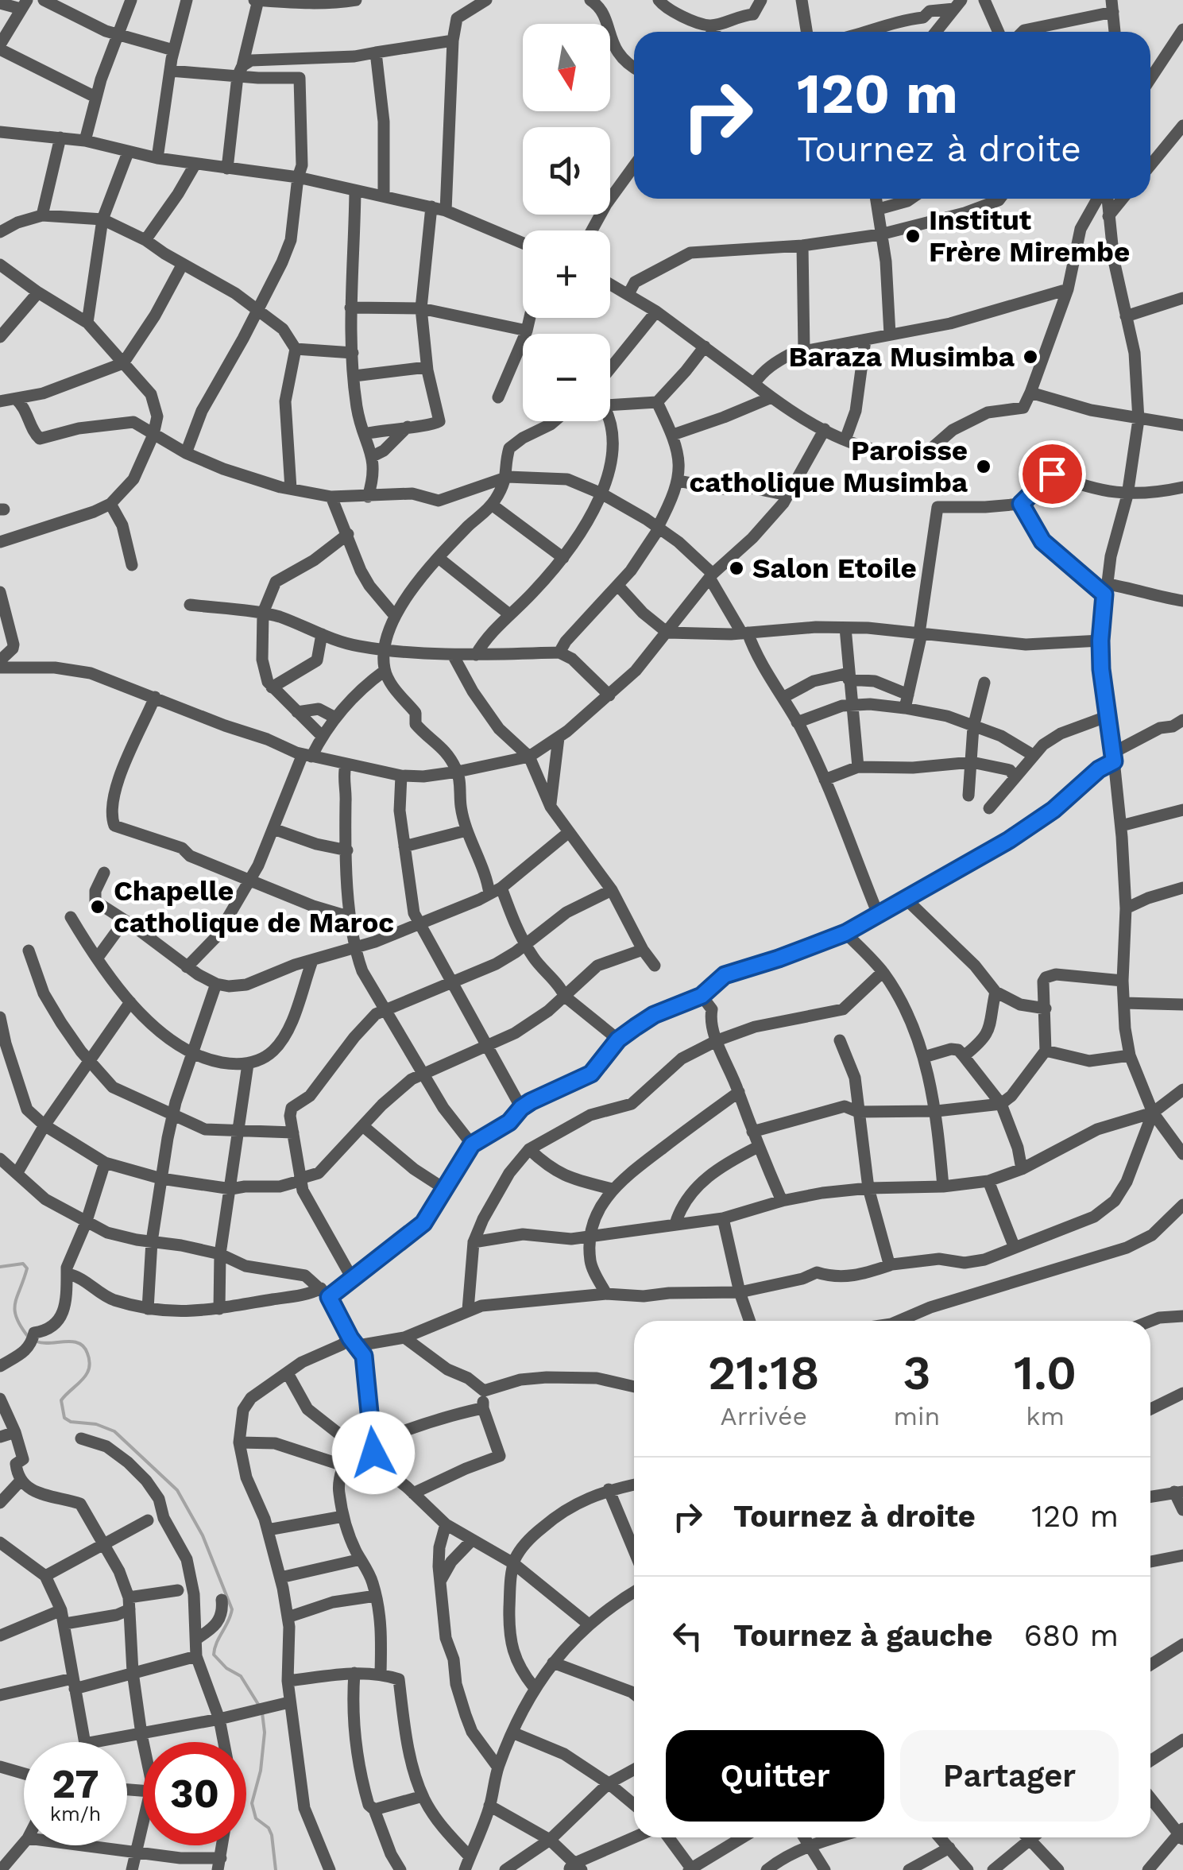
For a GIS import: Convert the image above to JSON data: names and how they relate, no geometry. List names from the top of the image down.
{
  "places": [
    "Institut Frère Mirembe",
    "Baraza Musimba",
    "Paroisse catholique Musimba",
    "Salon Etoile",
    "Chapelle catholique de Maroc"
  ],
  "north": "bottom",
  "page": {
    "map_buttons": ["+", "−"],
    "turn": ["120 m", "Tournez à droite"],
    "eta": [
      "21:18",
      "Arrivée",
      "3",
      "min",
      "1.0",
      "km"
    ],
    "list": [
      {
        "name": "Tournez à droite",
        "value": "120 m"
      },
      {
        "name": "Tournez à gauche",
        "value": "680 m"
      }
    ],
    "buttons": ["Quitter", "Partager"],
    "speed": "27 km/h",
    "limit": "30"
  }
}
